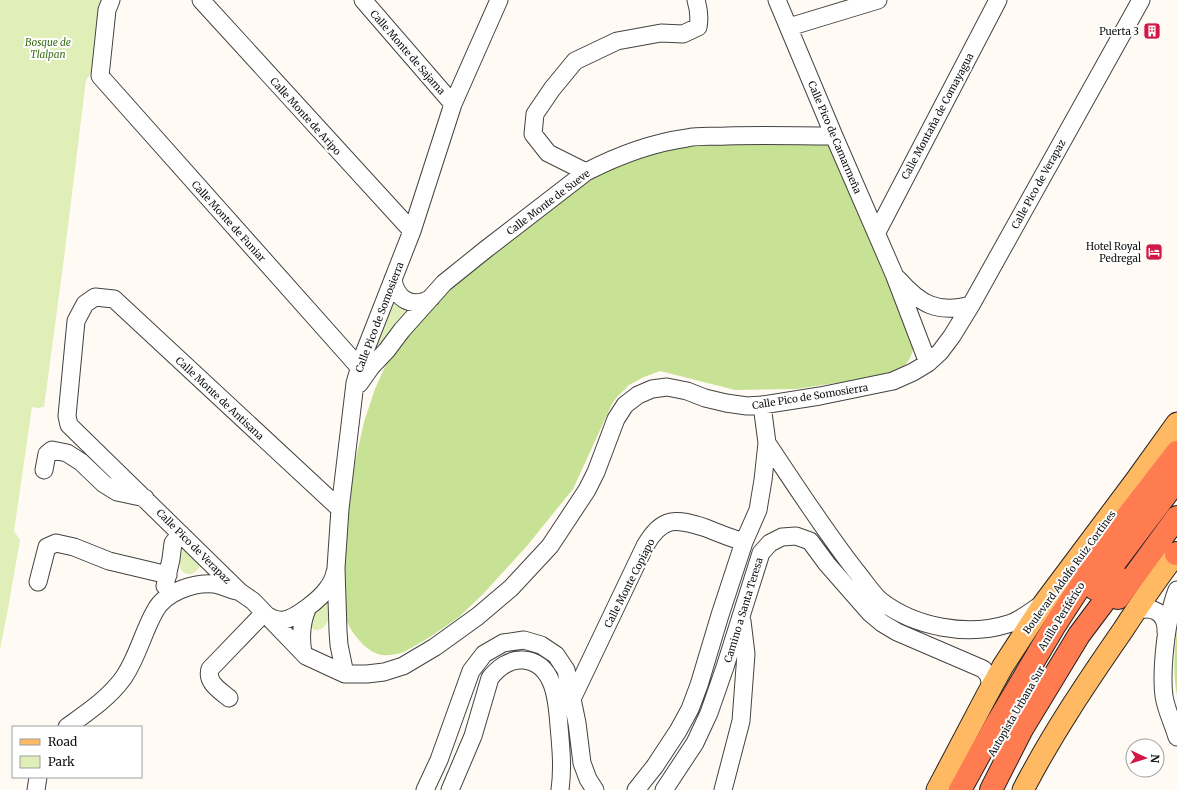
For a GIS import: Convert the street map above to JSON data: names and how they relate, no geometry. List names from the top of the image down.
{
  "streets": {
    "highway": ["Anillo Periférico", "Autopista Urbana Sur"],
    "main road": ["Boulevard Adolfo Ruiz Cortines"],
    "street": [
      "Calle Monte de Sajama",
      "Calle Monte de Aripo",
      "Calle Montaña de Comayagua",
      "Calle Pico de Camarmeña",
      "Calle Pico de Verapaz",
      "Calle Monte de Sueve",
      "Calle Monte de Funiar",
      "Calle Pico de Somosierra",
      "Calle Monte de Antisana",
      "Calle Monte Copiapo",
      "Camino a Santa Teresa"
    ]
  },
  "crossings": [
    ["Calle Monte de Sajama", "Calle Pico de Somosierra"],
    ["Calle Monte de Aripo", "Calle Pico de Somosierra"],
    ["Calle Montaña de Comayagua", "Calle Pico de Camarmeña"],
    ["Calle Pico de Camarmeña", "Calle Pico de Verapaz"],
    ["Calle Pico de Camarmeña", "Calle Monte de Sueve"],
    ["Calle Pico de Camarmeña", "Calle Pico de Somosierra"],
    ["Calle Pico de Verapaz", "Calle Pico de Somosierra"],
    ["Calle Pico de Verapaz", "Calle Monte de Antisana"],
    ["Calle Monte de Sueve", "Calle Pico de Somosierra"],
    ["Calle Monte de Funiar", "Calle Pico de Somosierra"],
    ["Calle Pico de Somosierra", "Calle Monte de Antisana"],
    ["Calle Pico de Somosierra", "Camino a Santa Teresa"],
    ["Boulevard Adolfo Ruiz Cortines", "Camino a Santa Teresa"],
    ["Calle Monte Copiapo", "Camino a Santa Teresa"]
  ],
  "parks": ["Bosque de Tlalpan"],
  "places": {
    "building": ["Puerta 3"],
    "hotel": ["Hotel Royal Pedregal"]
  },
  "legend": ["Road", "Park"],
  "north": "right"
}
